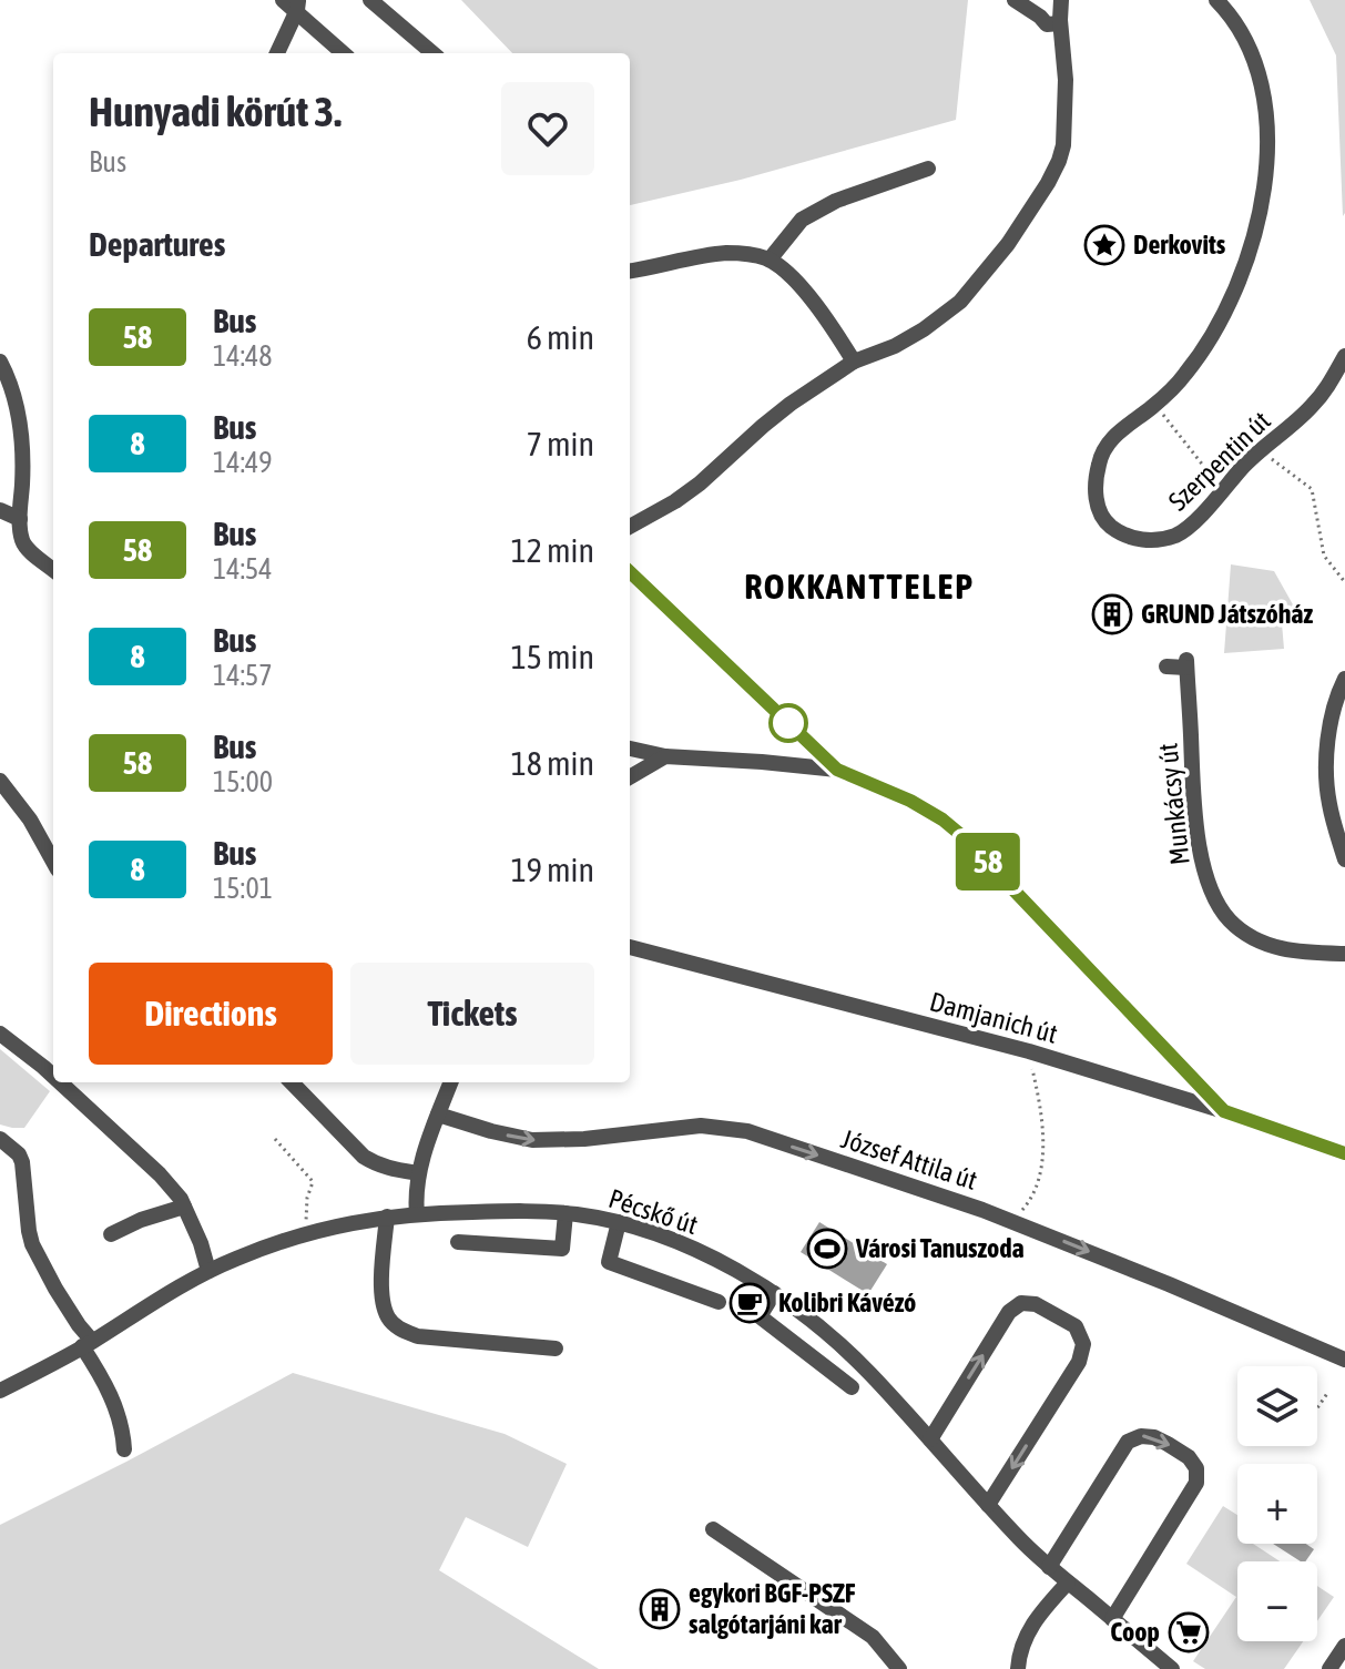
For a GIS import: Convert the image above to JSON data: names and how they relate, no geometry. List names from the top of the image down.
{
  "streets": {
    "street": [
      "Szerpentin út",
      "Munkácsy út",
      "Damjanich út",
      "József Attila út",
      "Pécskő út"
    ]
  },
  "one_way": ["József Attila út"],
  "districts": ["ROKKANTTELEP"],
  "places": {
    "place": ["Derkovits"],
    "building": ["GRUND Játszóház", "egykori BGF-PSZF salgótarjáni kar"],
    "sports": ["Városi Tanuszoda"],
    "cafe": ["Kolibri Kávézó"],
    "supermarket": ["Coop"]
  },
  "lines": ["bus line 58"],
  "page": {
    "on_map": "58",
    "heading": [
      ["Hunyadi körút 3.", "Bus"],
      "Departures"
    ],
    "list": [
      {
        "mark": "58",
        "name": "Bus",
        "note": "14:48",
        "value": "6 min"
      },
      {
        "mark": "8",
        "name": "Bus",
        "note": "14:49",
        "value": "7 min"
      },
      {
        "mark": "58",
        "name": "Bus",
        "note": "14:54",
        "value": "12 min"
      },
      {
        "mark": "8",
        "name": "Bus",
        "note": "14:57",
        "value": "15 min"
      },
      {
        "mark": "58",
        "name": "Bus",
        "note": "15:00",
        "value": "18 min"
      },
      {
        "mark": "8",
        "name": "Bus",
        "note": "15:01",
        "value": "19 min"
      }
    ],
    "buttons": ["Directions", "Tickets"],
    "map_buttons": ["+", "−"]
  }
}
